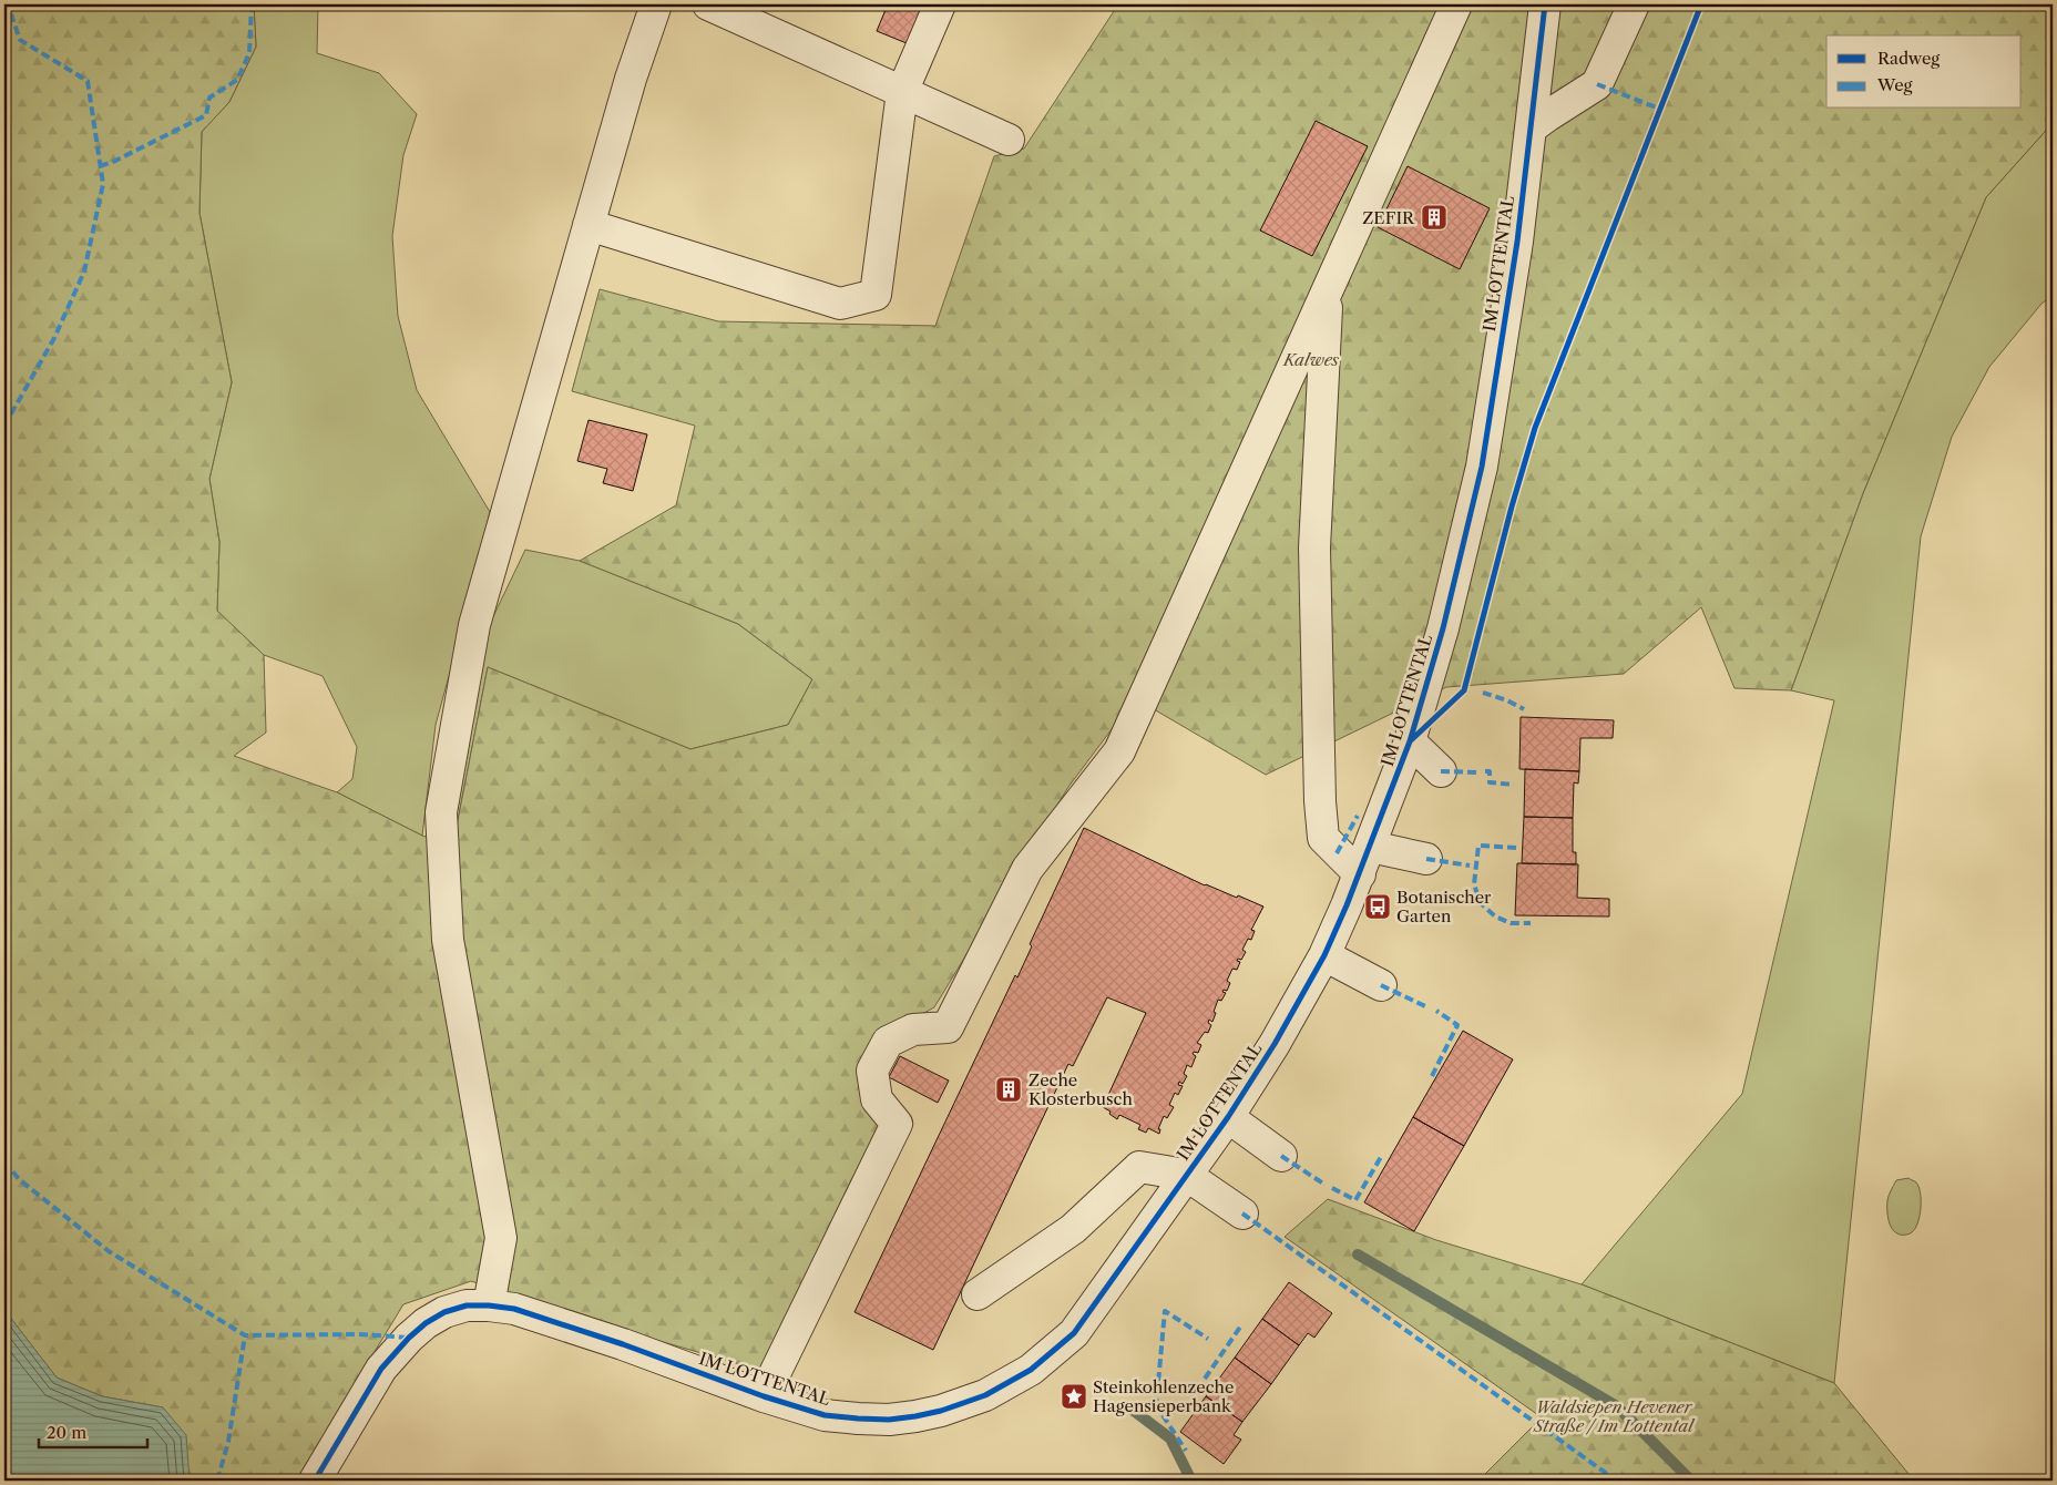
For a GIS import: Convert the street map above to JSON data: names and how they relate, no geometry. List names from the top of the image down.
{
  "streets": {
    "street": ["IM LOTTENTAL"]
  },
  "parks": ["Kalwes", "Waldsiepen Hevener Straße / Im Lottental"],
  "places": {
    "building": ["ZEFIR", "Zeche Klosterbusch"],
    "bus stop": ["Botanischer Garten"],
    "place": ["Steinkohlenzeche Hagensieperbank"]
  },
  "legend": ["Radweg", "Weg"],
  "scale_bar": "20 m"
}
